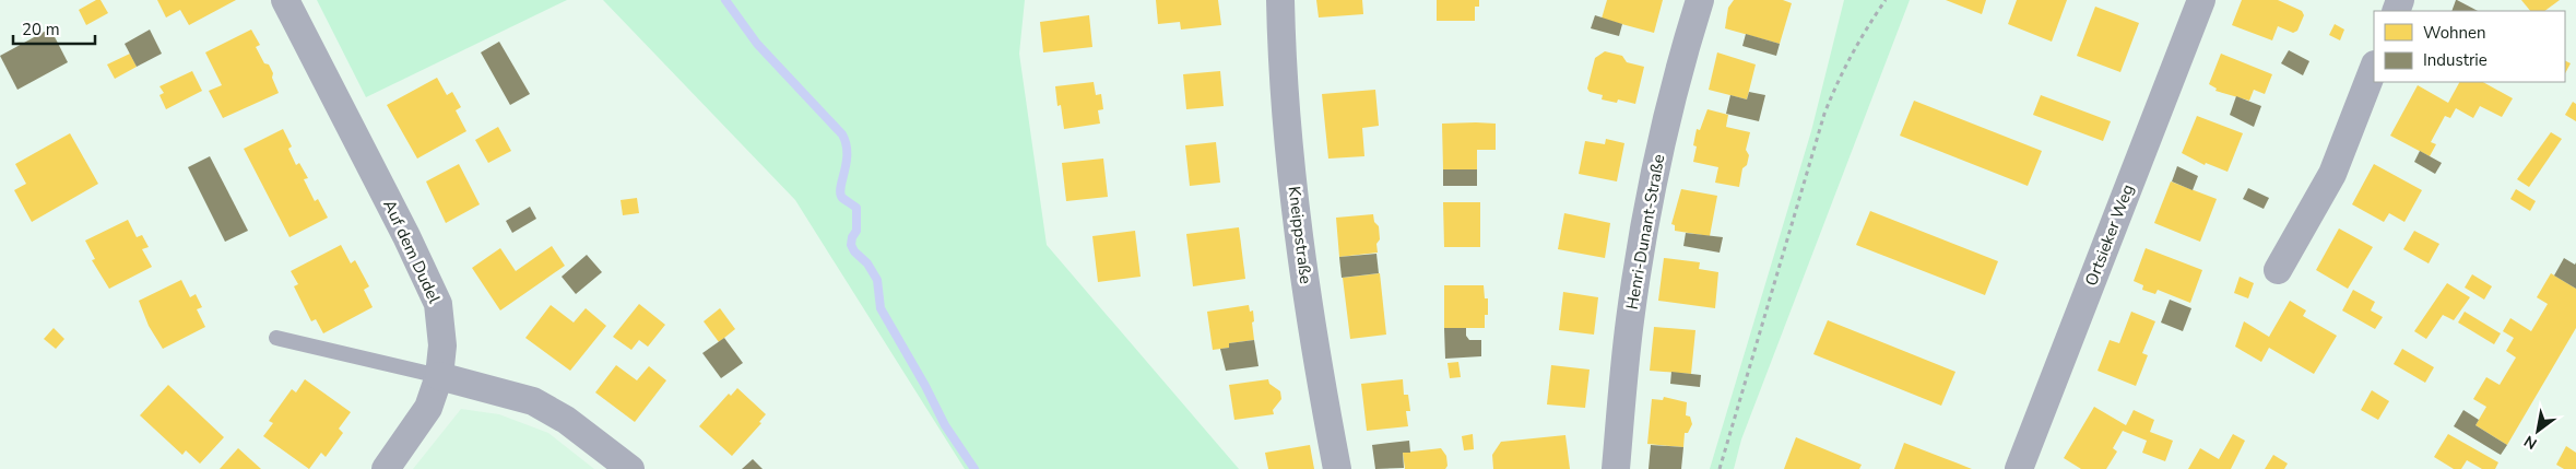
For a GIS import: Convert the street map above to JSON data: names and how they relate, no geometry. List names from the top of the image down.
{
  "streets": {
    "street": [
      "Henri-Dunant-Straße",
      "Kneippstraße",
      "Ortsieker Weg",
      "Auf dem Dudel"
    ]
  },
  "legend": ["Wohnen", "Industrie"],
  "scale_bar": "20 m",
  "north": "bottom left"
}
